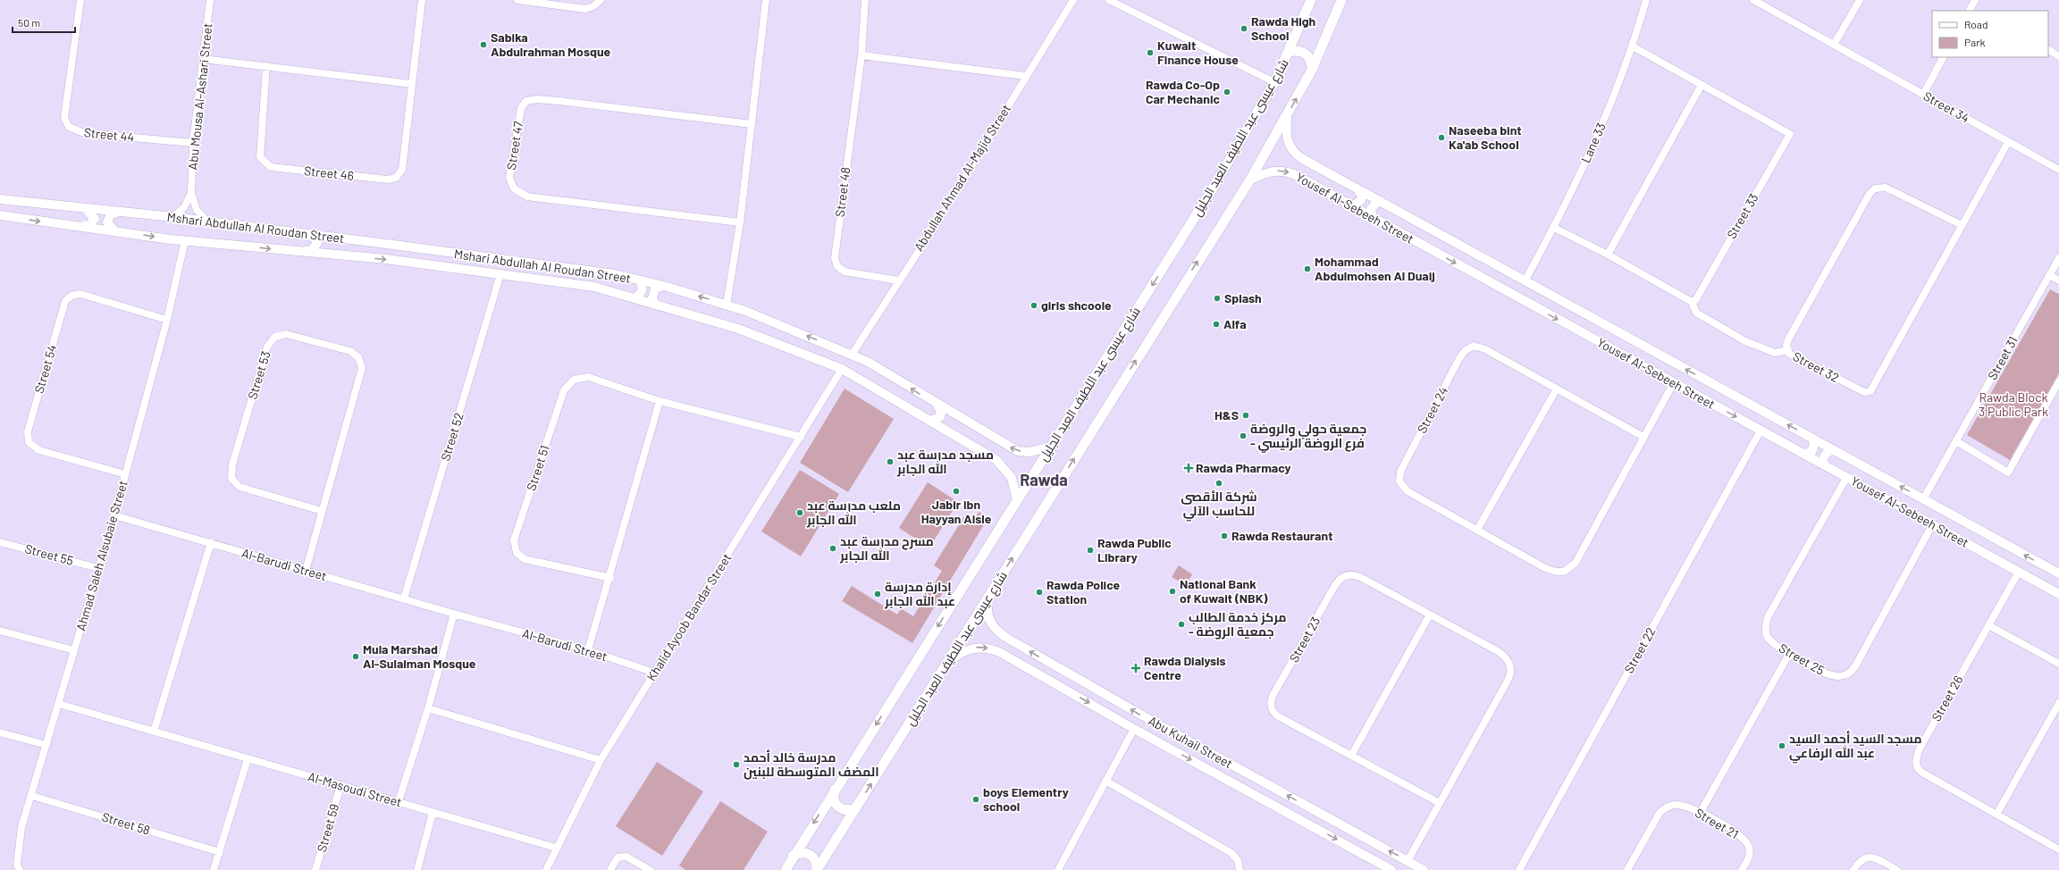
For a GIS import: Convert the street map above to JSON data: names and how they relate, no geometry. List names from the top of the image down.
{
  "streets": {
    "main road": ["شارع عيسى عبد اللطيف العبد الجليل"],
    "street": [
      "Abu Mousa Al-Ashari Street",
      "Street 34",
      "Street 44",
      "Lane 33",
      "Street 47",
      "Street 46",
      "Abdullah Ahmad Al-Majid Street",
      "Street 48",
      "Yousef Al-Sebeeh Street",
      "Street 33",
      "Mshari Abdullah Al Roudan Street",
      "Street 31",
      "Street 32",
      "Street 54",
      "Street 53",
      "Street 24",
      "Street 52",
      "Street 51",
      "Street 55",
      "Ahmad Saleh Alsubaie Street",
      "Al-Barudi Street",
      "Khalid Ayoob Bandar Street",
      "Street 23",
      "Street 22",
      "Street 25",
      "Street 26",
      "Abu Kuhail Street",
      "Al-Masoudi Street",
      "Street 58",
      "Street 21",
      "Street 59"
    ]
  },
  "crossings": [
    ["Abu Mousa Al-Ashari Street", "Street 44"],
    ["Abu Mousa Al-Ashari Street", "Mshari Abdullah Al Roudan Street"],
    ["Street 34", "Street 32"],
    ["شارع عيسى عبد اللطيف العبد الجليل", "Yousef Al-Sebeeh Street"],
    ["شارع عيسى عبد اللطيف العبد الجليل", "Mshari Abdullah Al Roudan Street"],
    ["شارع عيسى عبد اللطيف العبد الجليل", "Abu Kuhail Street"],
    ["Lane 33", "Yousef Al-Sebeeh Street"],
    ["Lane 33", "Street 33"],
    ["Abdullah Ahmad Al-Majid Street", "Street 48"],
    ["Abdullah Ahmad Al-Majid Street", "Mshari Abdullah Al Roudan Street"],
    ["Yousef Al-Sebeeh Street", "Street 31"],
    ["Yousef Al-Sebeeh Street", "Street 24"],
    ["Yousef Al-Sebeeh Street", "Street 22"],
    ["Yousef Al-Sebeeh Street", "Street 25"],
    ["Yousef Al-Sebeeh Street", "Street 26"],
    ["Mshari Abdullah Al Roudan Street", "Street 52"],
    ["Mshari Abdullah Al Roudan Street", "Ahmad Saleh Alsubaie Street"],
    ["Mshari Abdullah Al Roudan Street", "Khalid Ayoob Bandar Street"],
    ["Street 54", "Ahmad Saleh Alsubaie Street"],
    ["Street 53", "Al-Barudi Street"],
    ["Street 52", "Al-Barudi Street"],
    ["Street 51", "Khalid Ayoob Bandar Street"],
    ["Street 55", "Ahmad Saleh Alsubaie Street"],
    ["Ahmad Saleh Alsubaie Street", "Al-Barudi Street"],
    ["Ahmad Saleh Alsubaie Street", "Al-Masoudi Street"],
    ["Ahmad Saleh Alsubaie Street", "Street 58"],
    ["Al-Barudi Street", "Khalid Ayoob Bandar Street"],
    ["Khalid Ayoob Bandar Street", "Al-Masoudi Street"],
    ["Street 23", "Abu Kuhail Street"],
    ["Al-Masoudi Street", "Street 59"]
  ],
  "districts": ["Rawda"],
  "parks": ["Rawda Block 3 Public Park"],
  "places": {
    "other": [
      "Rawda High School",
      "Sabika Abdulrahman Mosque",
      "Kuwait Finance House",
      "Rawda Co-Op Car Mechanic",
      "Naseeba bint Ka'ab School",
      "Mohammad Abdulmohsen Al Duaij",
      "Splash",
      "girls shcoole",
      "Alfa",
      "H&S",
      "جمعية حولي والروضة - فرع الروضة الرئيسي",
      "مسجد مدرسة عبد الله الجابر",
      "شركة الأقصى للحاسب الآلي",
      "Jabir ibn Hayyan Aisle",
      "ملعب مدرسة عبد الله الجابر",
      "Rawda Restaurant",
      "مسرح مدرسة عبد الله الجابر",
      "Rawda Public Library",
      "National Bank of Kuwait (NBK)",
      "Rawda Police Station",
      "إدارة مدرسة عبد الله الجابر",
      "مركز خدمة الطالب - جمعية الروضة",
      "Mula Marshad Al-Sulaiman Mosque",
      "مسجد السيد أحمد السيد عبد الله الرفاعي",
      "مدرسة خالد أحمد المضف المتوسطة للبنين",
      "boys Elementry school"
    ],
    "health": ["Rawda Pharmacy", "Rawda Dialysis Centre"]
  },
  "legend": ["Road", "Park"],
  "scale_bar": "50 m"
}
